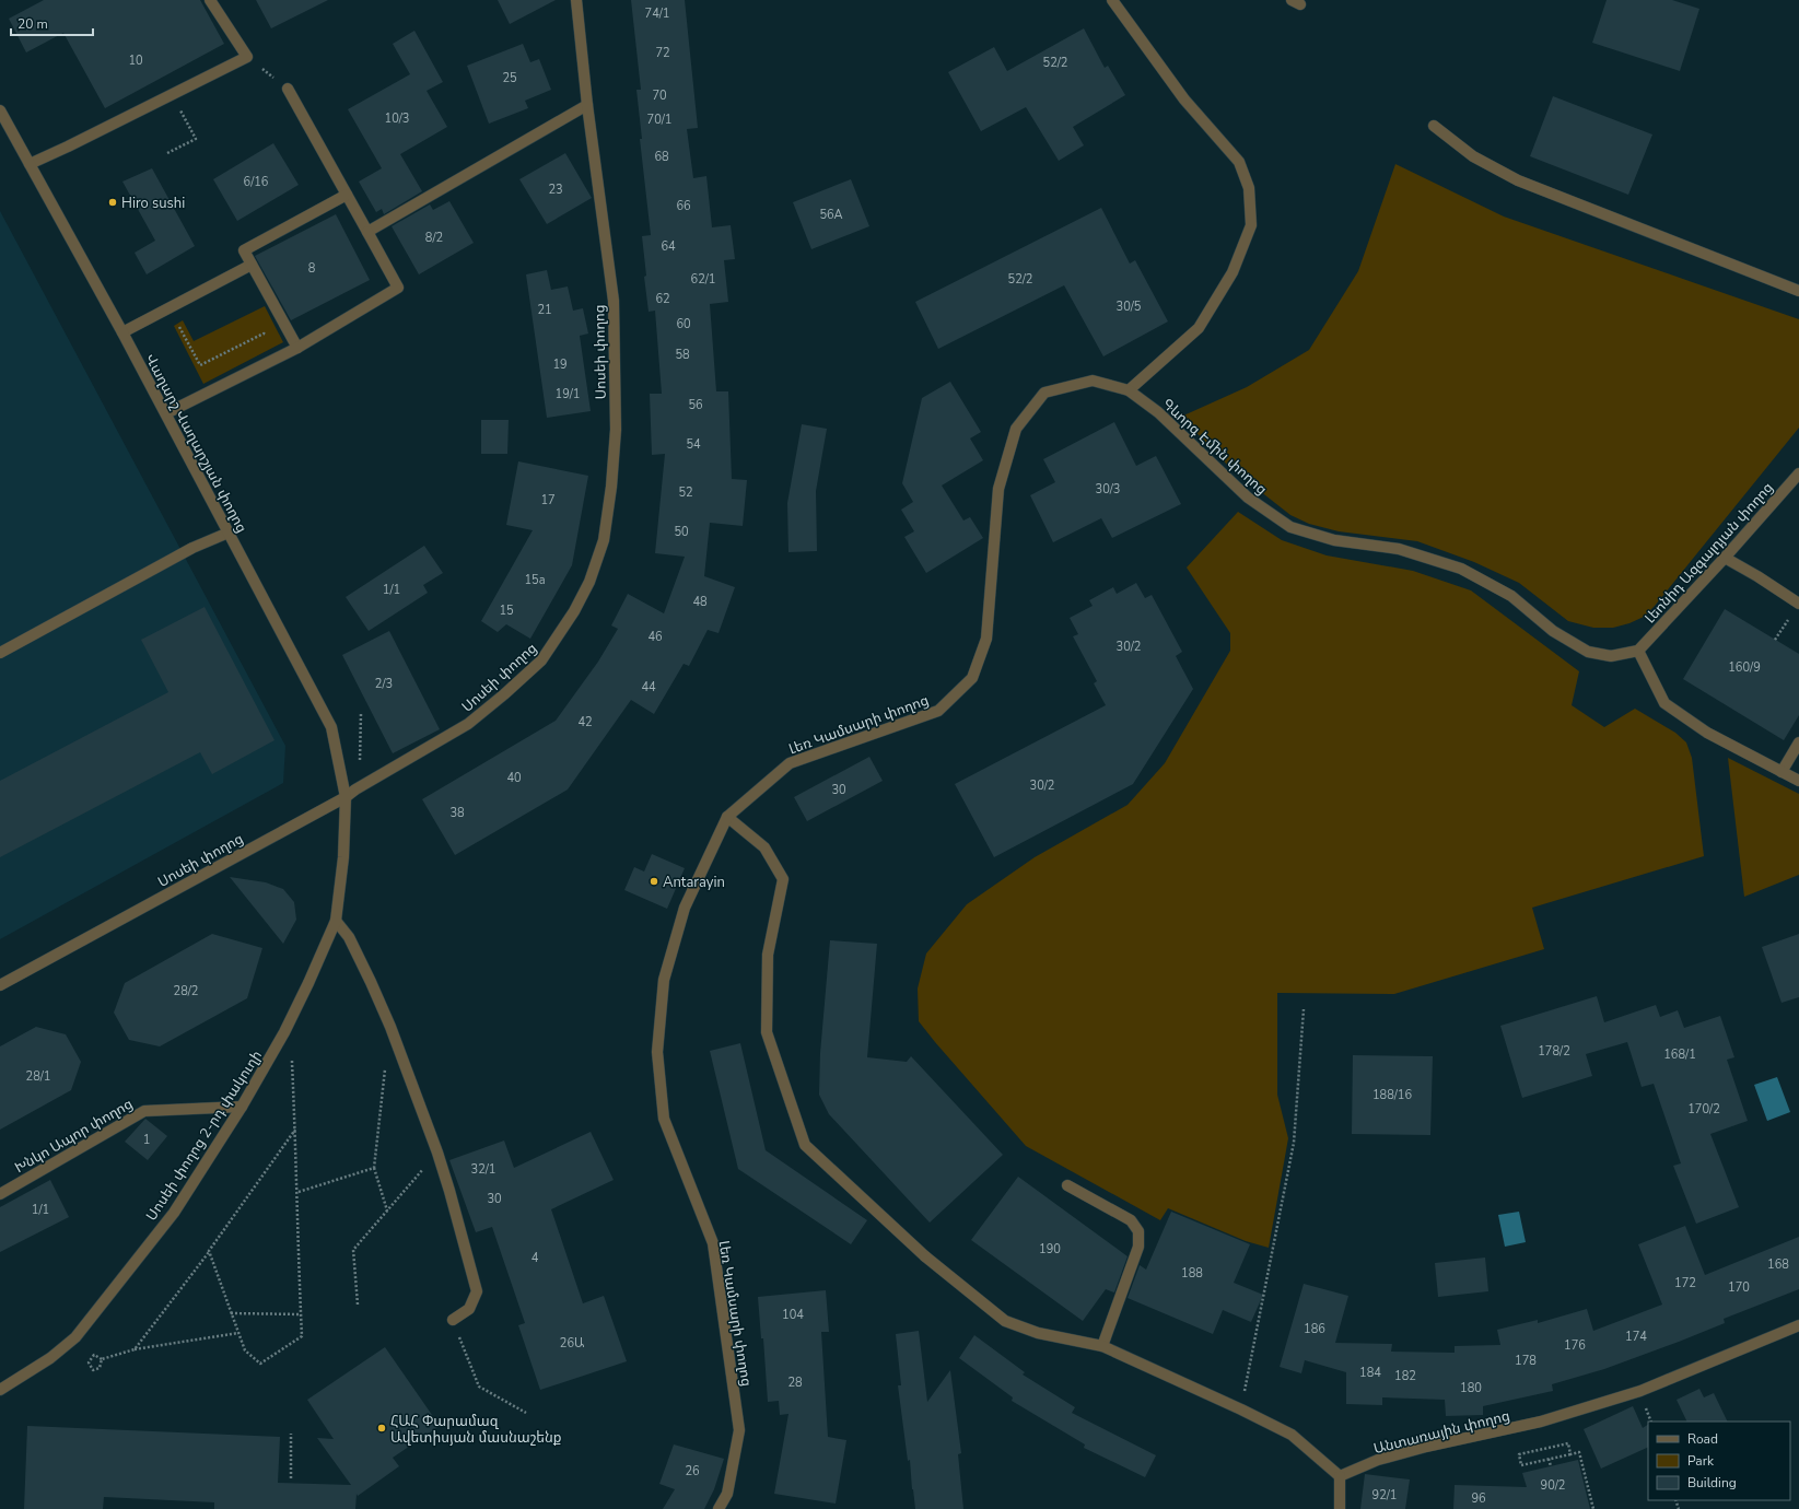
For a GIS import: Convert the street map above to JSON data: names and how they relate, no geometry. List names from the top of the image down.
{
  "streets": {
    "street": [
      "Սոսեի փողոց",
      "Վաղարշ Վաղարշյան փողոց",
      "Գևորգ Էմին փողոց",
      "Լեոնիդ Ազգալդյան փողոց",
      "Լեռ Կամսարի փողոց",
      "Խնկո Ապոր փողոց",
      "Սոսեի փողոց 2-րդ փակուղի",
      "Անտառային փողոց"
    ]
  },
  "crossings": [
    ["Սոսեի փողոց", "Վաղարշ Վաղարշյան փողոց"],
    ["Սոսեի փողոց", "Սոսեի փողոց 2-րդ փակուղի"],
    ["Վաղարշ Վաղարշյան փողոց", "Սոսեի փողոց 2-րդ փակուղի"],
    ["Գևորգ Էմին փողոց", "Լեոնիդ Ազգալդյան փողոց"],
    ["Գևորգ Էմին փողոց", "Լեռ Կամսարի փողոց"],
    ["Խնկո Ապոր փողոց", "Սոսեի փողոց 2-րդ փակուղի"]
  ],
  "places": ["Hiro sushi", "Antarayin", "ՀԱՀ Փարամազ Ավետիսյան մասնաշենք"],
  "house_numbers": [
    "74/1",
    "72",
    "10",
    "52/2",
    "25",
    "70",
    "10/3",
    "70/1",
    "68",
    "6/16",
    "23",
    "66",
    "56A",
    "8/2",
    "64",
    "8",
    "62/1",
    "52/2",
    "62",
    "30/5",
    "21",
    "60",
    "58",
    "19",
    "19/1",
    "56",
    "54",
    "30/3",
    "52",
    "17",
    "50",
    "15a",
    "1/1",
    "48",
    "15",
    "46",
    "30/2",
    "160/9",
    "2/3",
    "44",
    "42",
    "40",
    "30/2",
    "30",
    "38",
    "28/2",
    "178/2",
    "168/1",
    "28/1",
    "188/16",
    "170/2",
    "1",
    "32/1",
    "30",
    "1/1",
    "190",
    "4",
    "168",
    "188",
    "172",
    "170",
    "104",
    "186",
    "174",
    "26Ա",
    "176",
    "178",
    "184",
    "182",
    "28",
    "180",
    "26",
    "90/2",
    "92/1",
    "96"
  ],
  "legend": ["Road", "Park", "Building"],
  "scale_bar": "20 m"
}
